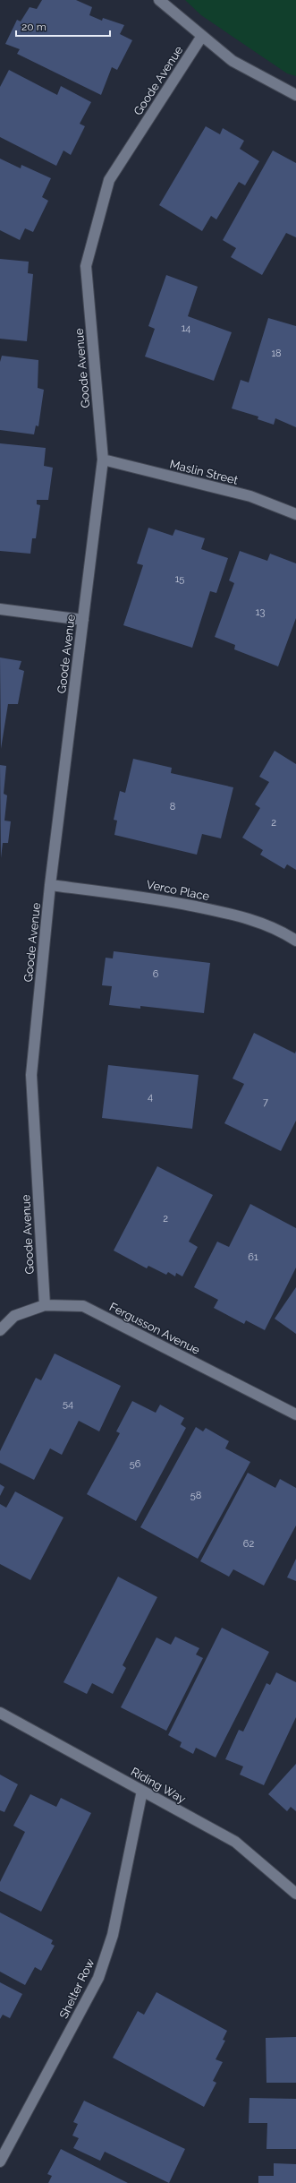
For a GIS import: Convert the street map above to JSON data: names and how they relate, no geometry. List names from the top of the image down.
{
  "streets": {
    "street": [
      "Goode Avenue",
      "Maslin Street",
      "Verco Place",
      "Fergusson Avenue",
      "Riding Way",
      "Shelter Row"
    ]
  },
  "crossings": [
    ["Goode Avenue", "Maslin Street"],
    ["Goode Avenue", "Verco Place"],
    ["Goode Avenue", "Fergusson Avenue"],
    ["Riding Way", "Shelter Row"]
  ],
  "house_numbers": [
    "14",
    "18",
    "15",
    "13",
    "8",
    "2",
    "6",
    "4",
    "7",
    "2",
    "61",
    "54",
    "56",
    "58",
    "62"
  ],
  "scale_bar": "20 m"
}
